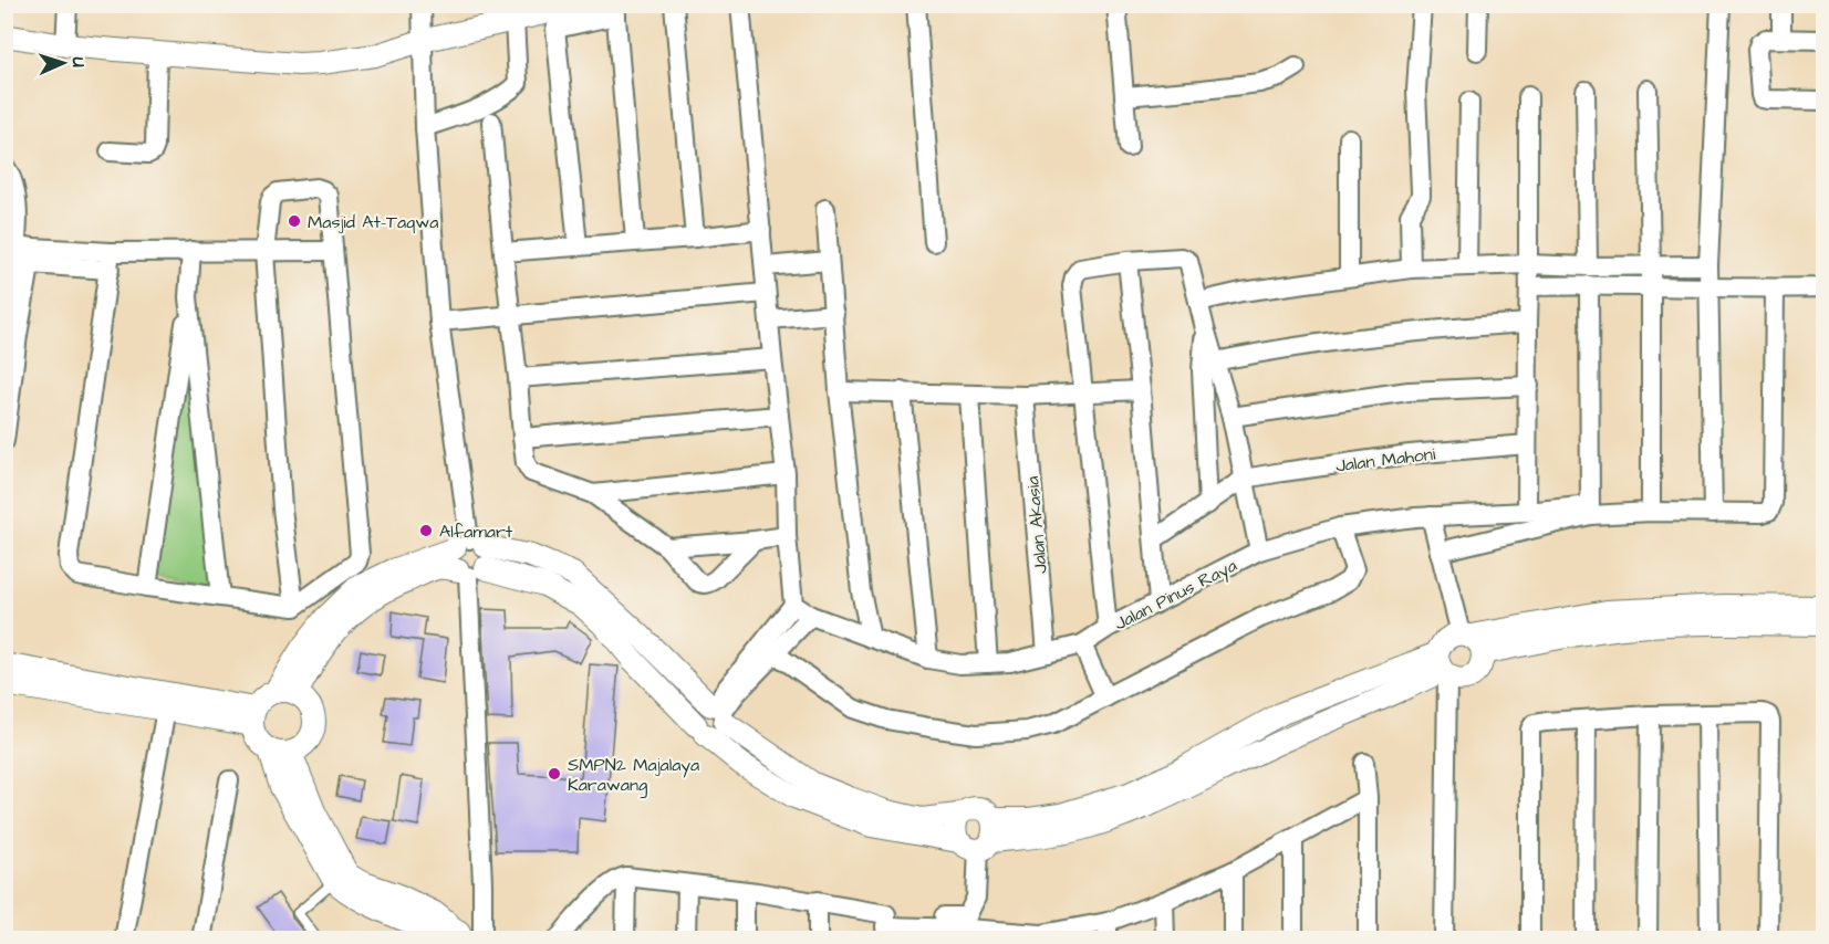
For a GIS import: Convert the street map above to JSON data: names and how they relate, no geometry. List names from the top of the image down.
{
  "streets": {
    "street": ["Jalan Mahoni", "Jalan Akasia", "Jalan Pinus Raya"]
  },
  "crossings": [
    ["Jalan Akasia", "Jalan Pinus Raya"]
  ],
  "places": ["Masjid At-Taqwa", "Alfamart", "SMPN2 Majalaya Karawang"],
  "north": "right"
}
